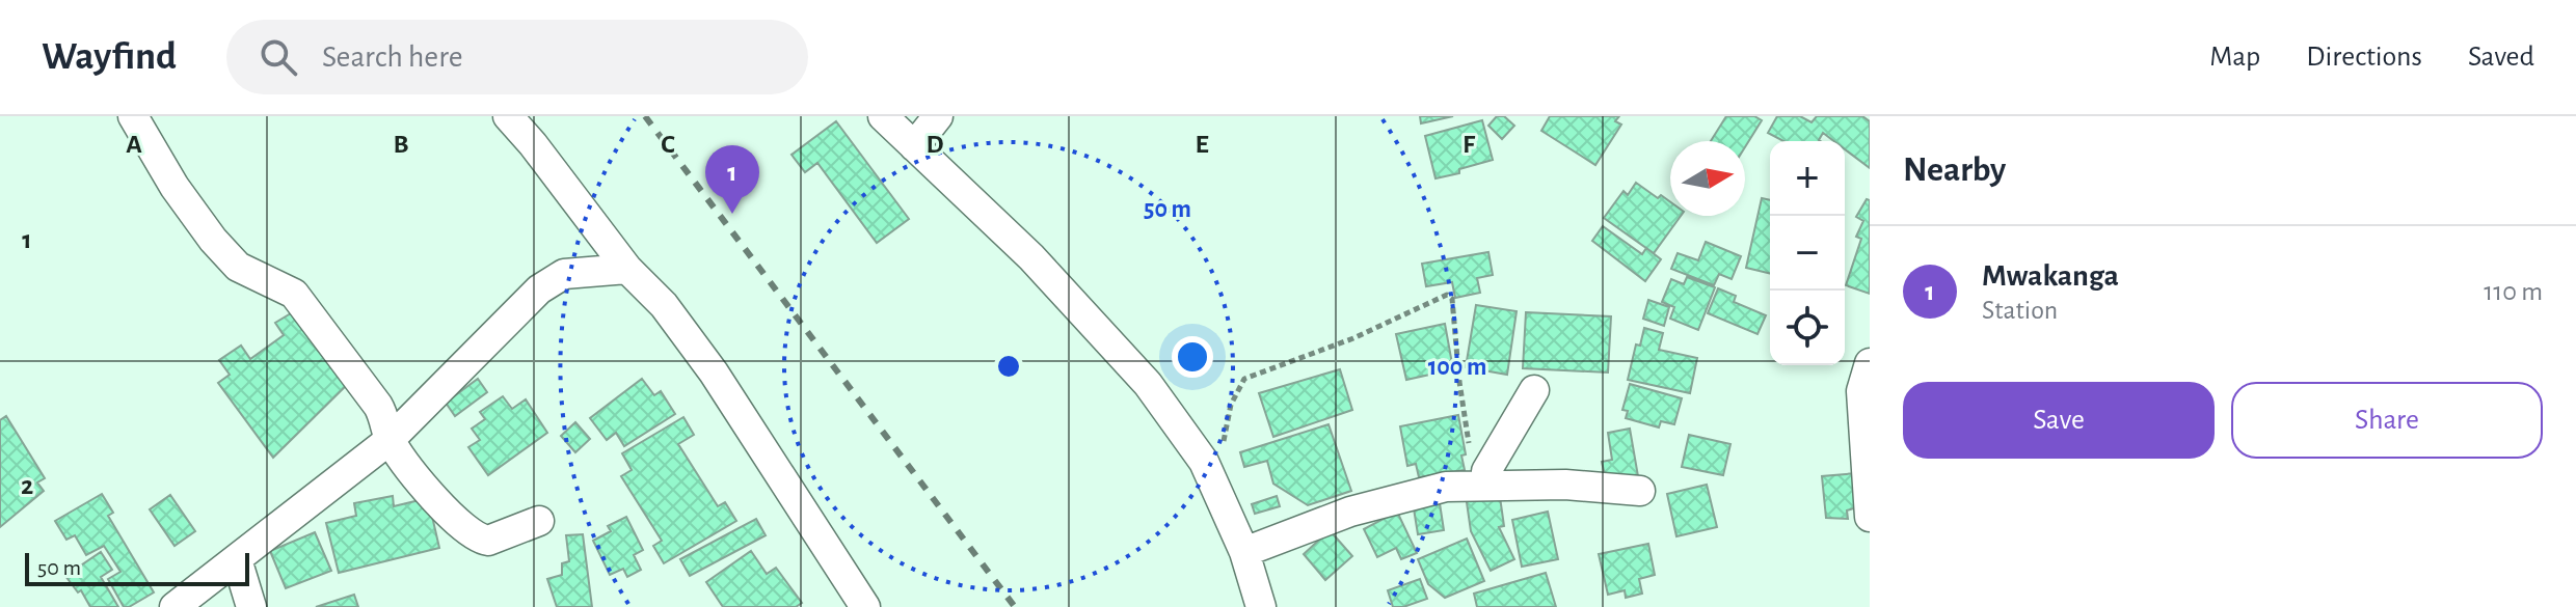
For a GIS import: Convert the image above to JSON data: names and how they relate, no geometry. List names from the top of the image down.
{
  "scale_bar": "50 m",
  "north": "right",
  "page": {
    "header": "Wayfind",
    "search": "Search here",
    "nav": ["Map", "Directions", "Saved"],
    "heading": "Nearby",
    "map_buttons": ["+", "−"],
    "pins": "1",
    "list": [
      {
        "mark": "1",
        "name": "Mwakanga",
        "note": "Station",
        "value": "110 m"
      }
    ],
    "buttons": ["Save", "Share"],
    "scale": "50 m"
  },
  "grid": {
    "columns": [
      "A",
      "B",
      "C",
      "D",
      "E",
      "F"
    ],
    "rows": ["1", "2"]
  },
  "rings": ["50 m", "100 m"]
}
